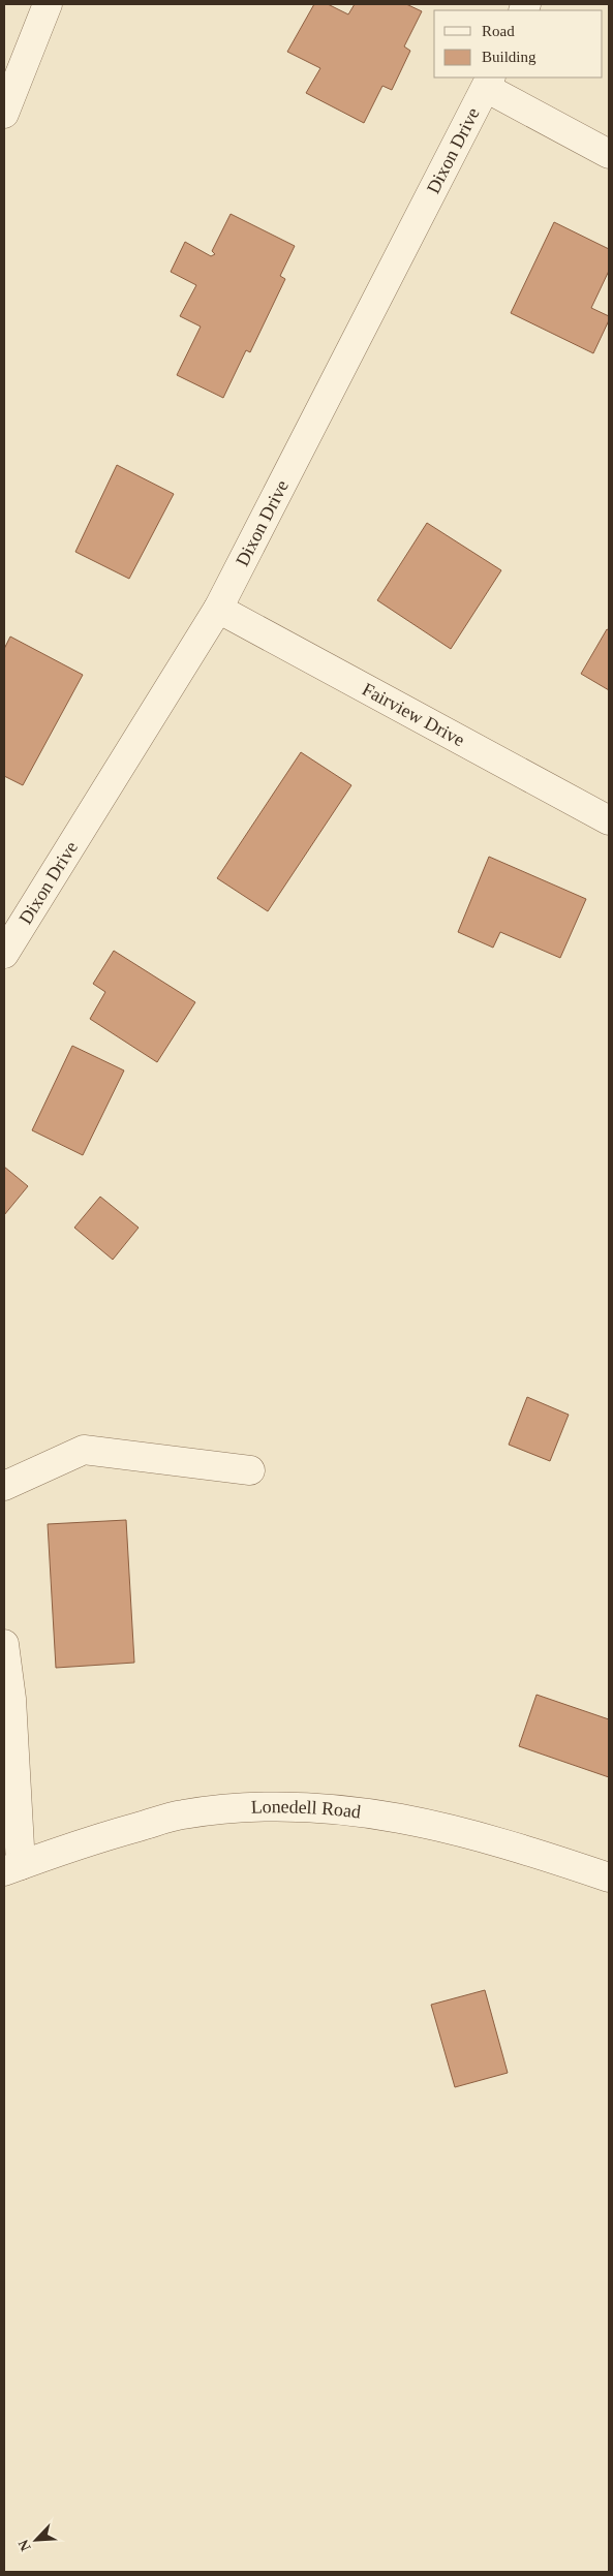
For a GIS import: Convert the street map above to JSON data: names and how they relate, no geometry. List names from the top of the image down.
{
  "streets": {
    "street": ["Dixon Drive", "Fairview Drive", "Lonedell Road"]
  },
  "crossings": [
    ["Dixon Drive", "Fairview Drive"]
  ],
  "legend": ["Road", "Building"],
  "north": "bottom left"
}
